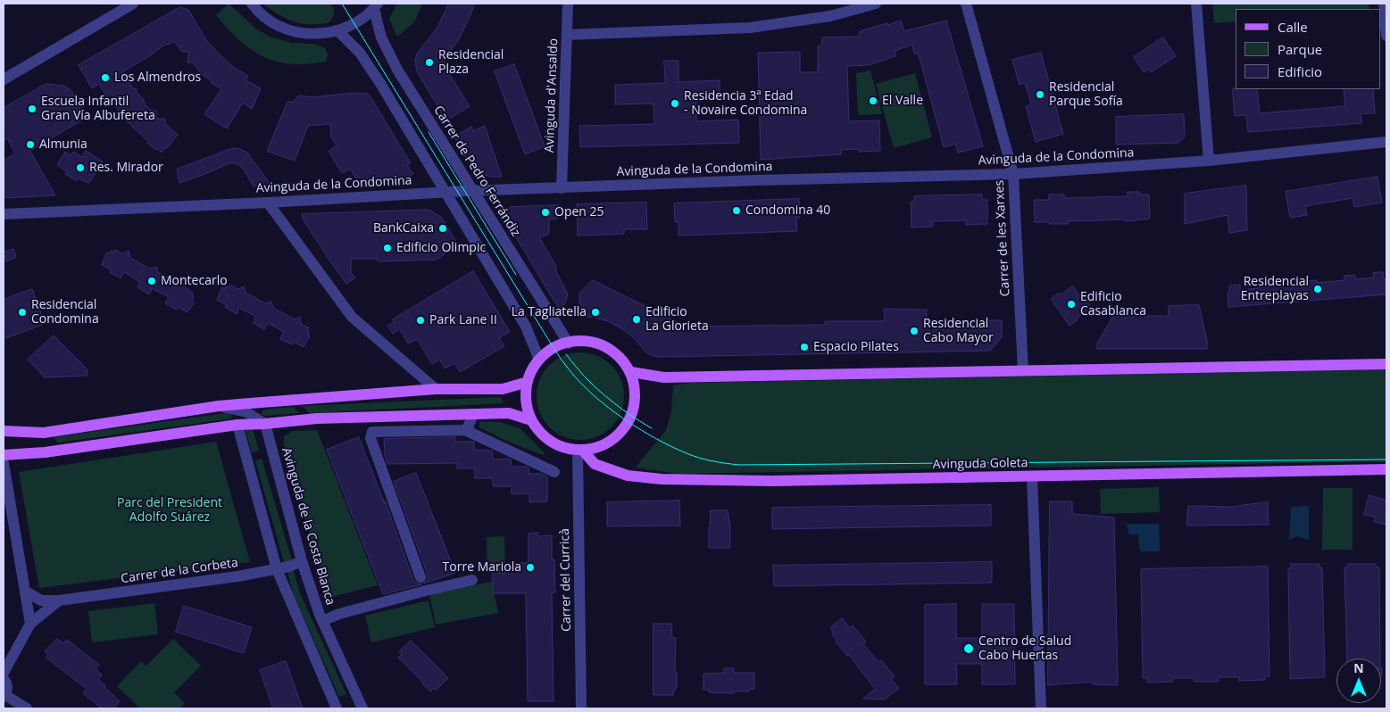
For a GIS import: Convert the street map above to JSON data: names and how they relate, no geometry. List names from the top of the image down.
{
  "streets": {
    "main road": ["Avinguda Goleta"],
    "street": [
      "Avinguda d'Ansaldo",
      "Avinguda de la Condomina",
      "Carrer de Pedro Ferrándiz",
      "Carrer de les Xarxes",
      "Avinguda de la Costa Blanca",
      "Carrer de la Corbeta",
      "Carrer del Curricà"
    ]
  },
  "crossings": [
    ["Avinguda d'Ansaldo", "Avinguda de la Condomina"],
    ["Avinguda de la Condomina", "Carrer de Pedro Ferrándiz"],
    ["Avinguda de la Condomina", "Carrer de les Xarxes"],
    ["Carrer de Pedro Ferrándiz", "Avinguda Goleta"],
    ["Carrer de Pedro Ferrándiz", "Carrer del Curricà"],
    ["Avinguda Goleta", "Carrer del Curricà"],
    ["Avinguda de la Costa Blanca", "Carrer de la Corbeta"]
  ],
  "parks": ["Parc del President Adolfo Suárez"],
  "places": [
    "Residencial Plaza",
    "Los Almendros",
    "Residencial Parque Sofía",
    "El Valle",
    "Residencia 3ª Edad - Novaire Condomina",
    "Escuela Infantil Gran Vía Albufereta",
    "Almunia",
    "Res. Mirador",
    "Condomina 40",
    "Open 25",
    "BankCaixa",
    "Edificio Olimpic",
    "Montecarlo",
    "Residencial Entreplayas",
    "Edificio Casablanca",
    "Residencial Condomina",
    "La Tagliatella",
    "Edificio La Glorieta",
    "Park Lane II",
    "Residencial Cabo Mayor",
    "Espacio Pilates",
    "Torre Mariola",
    "Centro de Salud Cabo Huertas"
  ],
  "legend": ["Calle", "Parque", "Edificio"],
  "north": "top"
}
